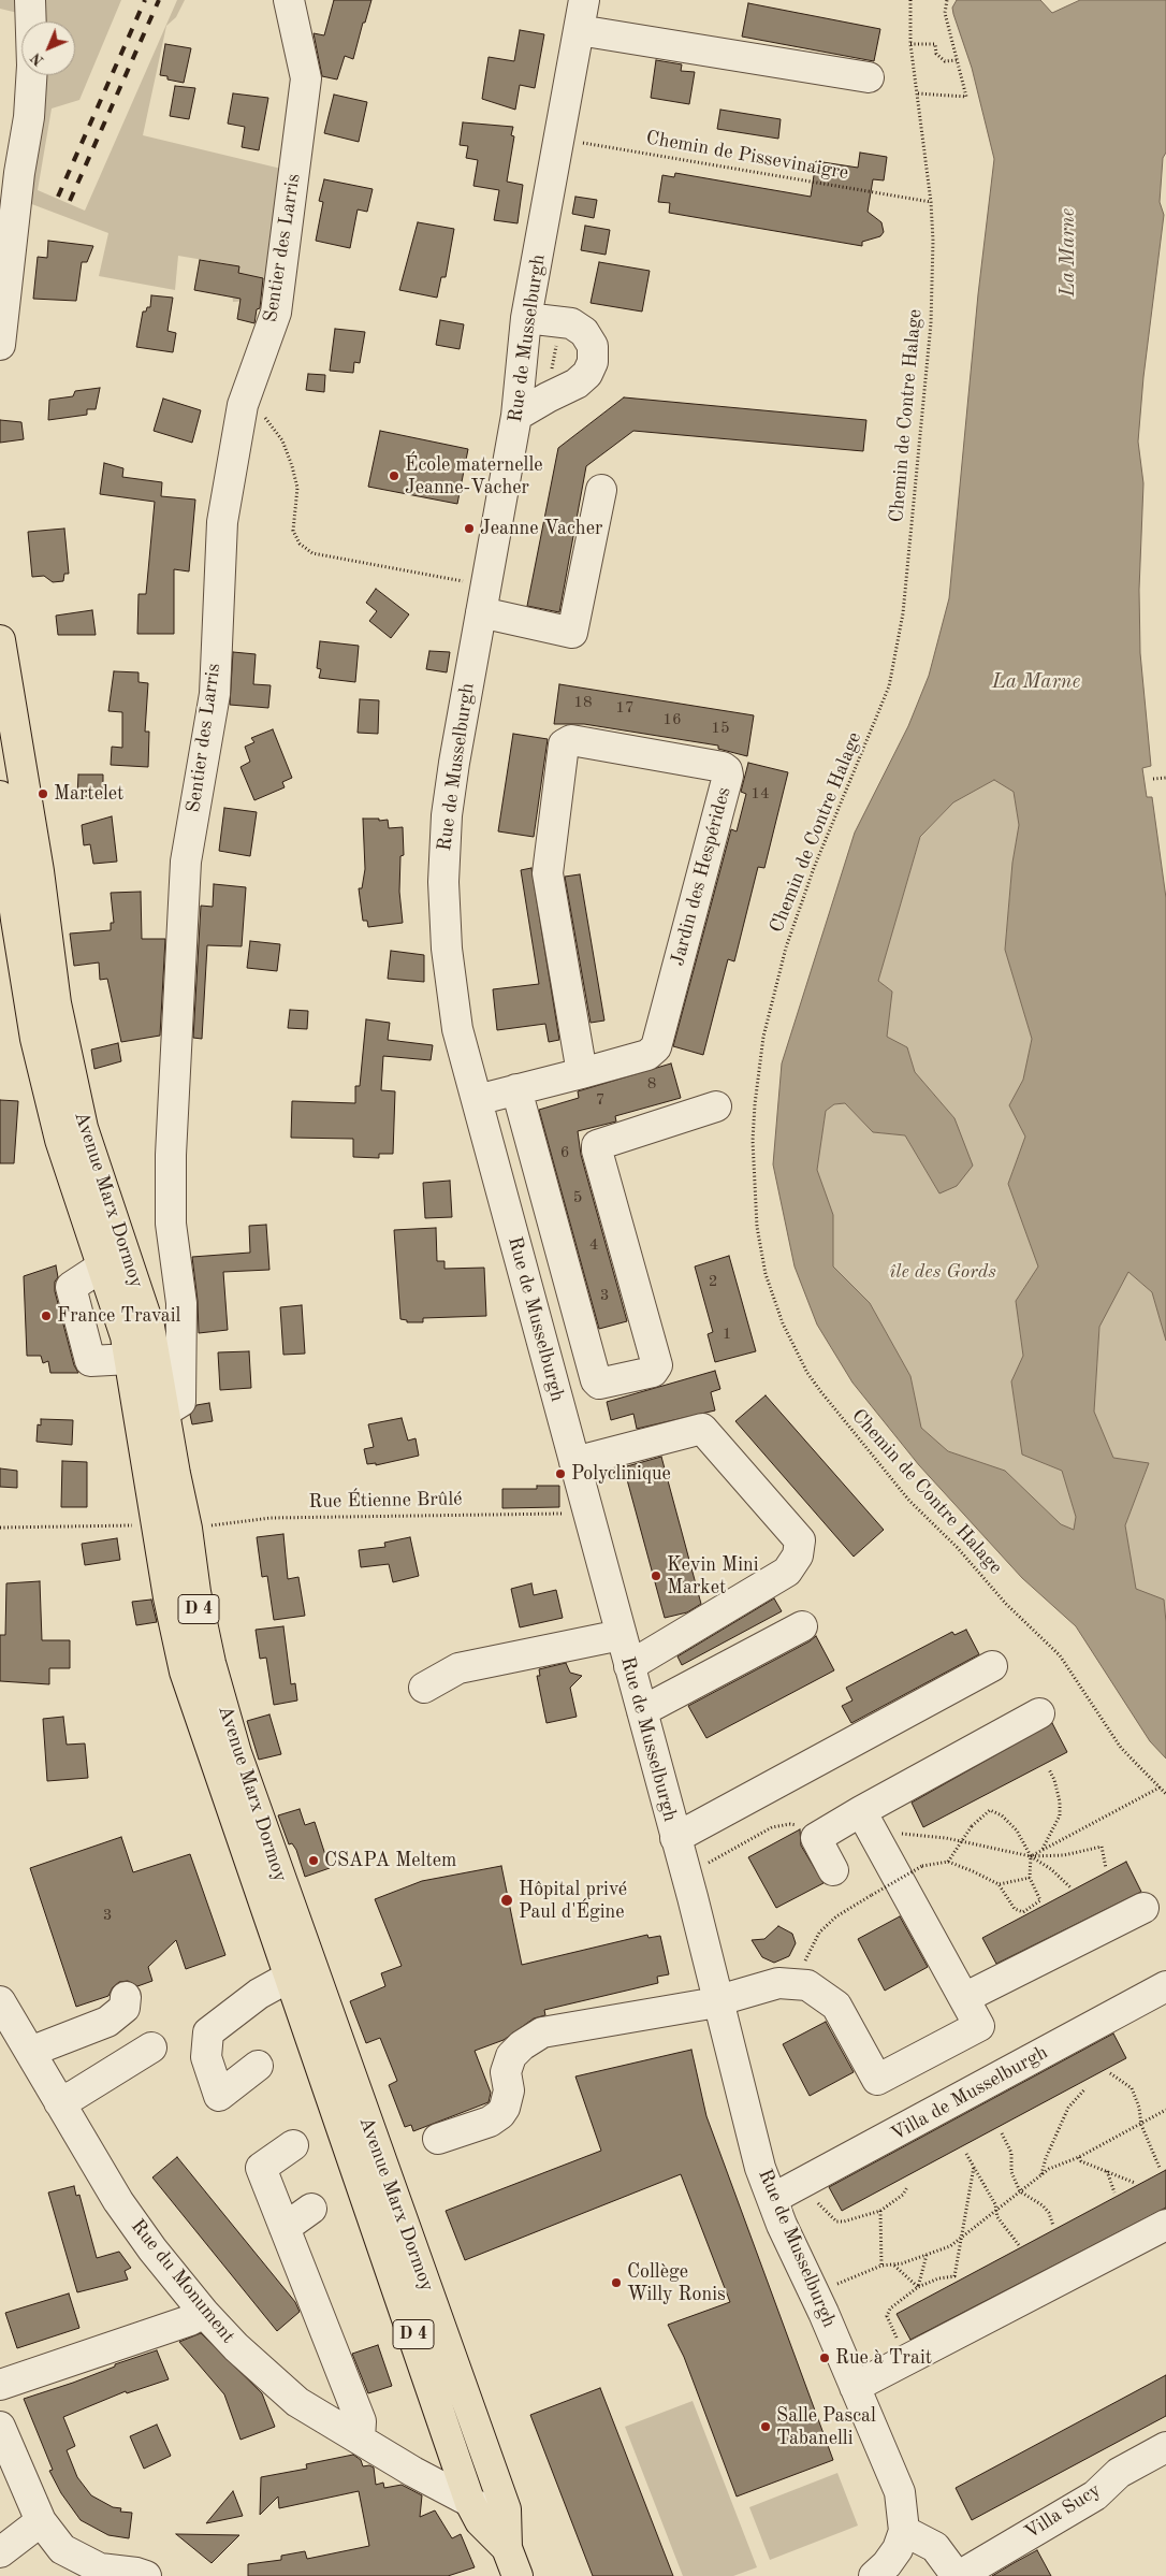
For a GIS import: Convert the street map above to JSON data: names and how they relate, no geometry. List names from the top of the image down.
{
  "streets": {
    "main road": ["Avenue Marx Dormoy", "D 4"],
    "street": [
      "Sentier des Larris",
      "Rue de Musselburgh",
      "Jardin des Hespérides",
      "Villa de Musselburgh",
      "Rue du Monument",
      "Villa Sucy"
    ],
    "path": ["Chemin de Pissevinaigre", "Chemin de Contre Halage", "Rue Étienne Brûlé"]
  },
  "crossings": [
    ["Chemin de Pissevinaigre", "Rue de Musselburgh"],
    ["Chemin de Pissevinaigre", "Chemin de Contre Halage"],
    ["Sentier des Larris", "Avenue Marx Dormoy"],
    ["Rue de Musselburgh", "Jardin des Hespérides"],
    ["Rue de Musselburgh", "Villa de Musselburgh"],
    ["Avenue Marx Dormoy", "D 4"],
    ["Avenue Marx Dormoy", "Rue du Monument"]
  ],
  "water": ["La Marne"],
  "parks": ["île des Gords"],
  "places": [
    "École maternelle Jeanne-Vacher",
    "Jeanne Vacher",
    "Martelet",
    "France Travail",
    "Polyclinique",
    "Kevin Mini Market",
    "CSAPA Meltem",
    "Hôpital privé Paul d'Égine",
    "Collège Willy Ronis",
    "Rue à Trait",
    "Salle Pascal Tabanelli"
  ],
  "house_numbers": [
    "18",
    "17",
    "16",
    "15",
    "14",
    "8",
    "7",
    "6",
    "5",
    "4",
    "2",
    "3",
    "1",
    "3"
  ],
  "north": "bottom left"
}
